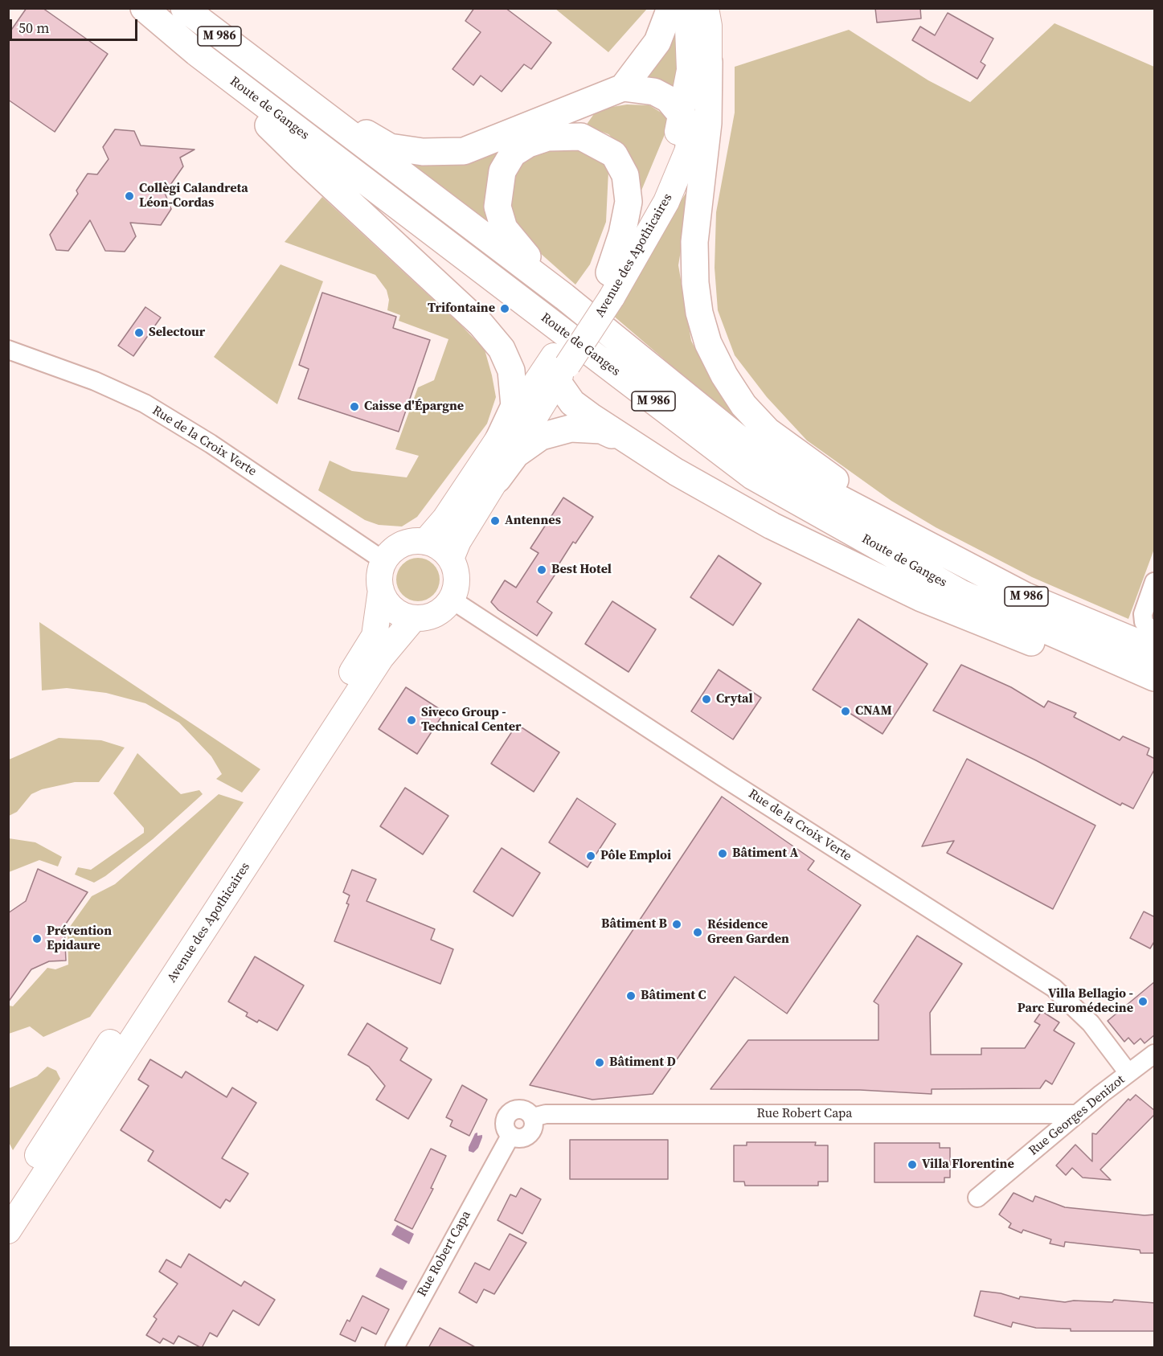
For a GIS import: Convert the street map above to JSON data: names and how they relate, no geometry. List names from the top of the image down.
{
  "streets": {
    "main road": ["M 986", "Route de Ganges", "Avenue des Apothicaires"],
    "street": ["Rue de la Croix Verte", "Rue Robert Capa", "Rue Georges Denizot"]
  },
  "crossings": [
    ["M 986", "Route de Ganges"],
    ["M 986", "Avenue des Apothicaires"],
    ["Avenue des Apothicaires", "Rue de la Croix Verte"],
    ["Rue de la Croix Verte", "Rue Georges Denizot"],
    ["Rue Robert Capa", "Rue Georges Denizot"]
  ],
  "places": [
    "Collègi Calandreta Léon-Cordas",
    "Trifontaine",
    "Selectour",
    "Caisse d'Épargne",
    "Antennes",
    "Best Hotel",
    "Crytal",
    "CNAM",
    "Siveco Group - Technical Center",
    "Bâtiment A",
    "Pôle Emploi",
    "Bâtiment B",
    "Résidence Green Garden",
    "Prévention Epidaure",
    "Bâtiment C",
    "Villa Bellagio - Parc Euromédecine",
    "Bâtiment D",
    "Villa Florentine"
  ],
  "scale_bar": "50 m"
}
